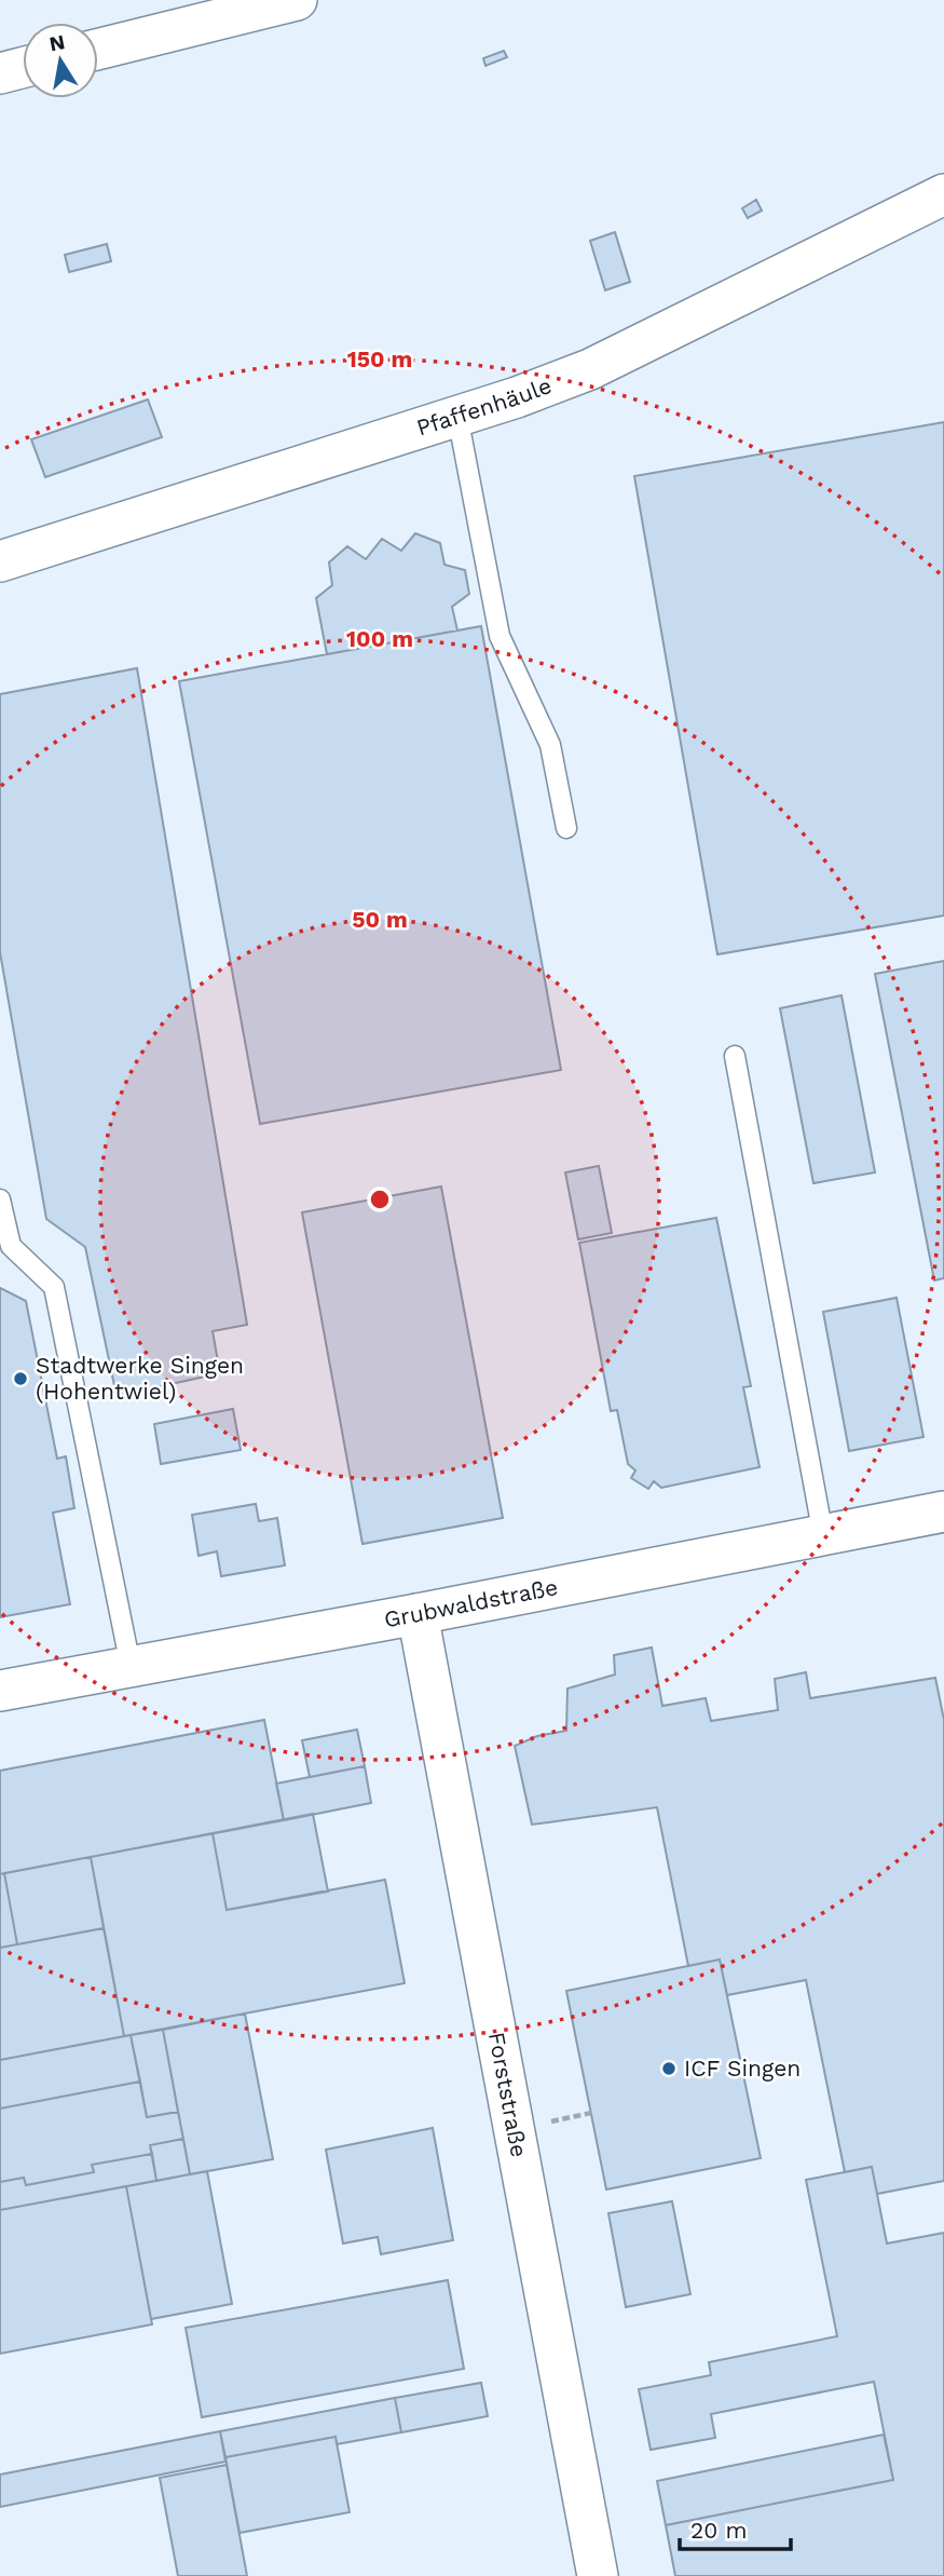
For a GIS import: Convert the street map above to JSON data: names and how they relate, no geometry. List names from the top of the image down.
{
  "streets": {
    "street": ["Pfaffenhäule", "Grubwaldstraße", "Forststraße"]
  },
  "crossings": [
    ["Grubwaldstraße", "Forststraße"]
  ],
  "places": ["Stadtwerke Singen (Hohentwiel)", "ICF Singen"],
  "scale_bar": "20 m",
  "north": "top",
  "rings": ["150 m", "100 m", "50 m"]
}
